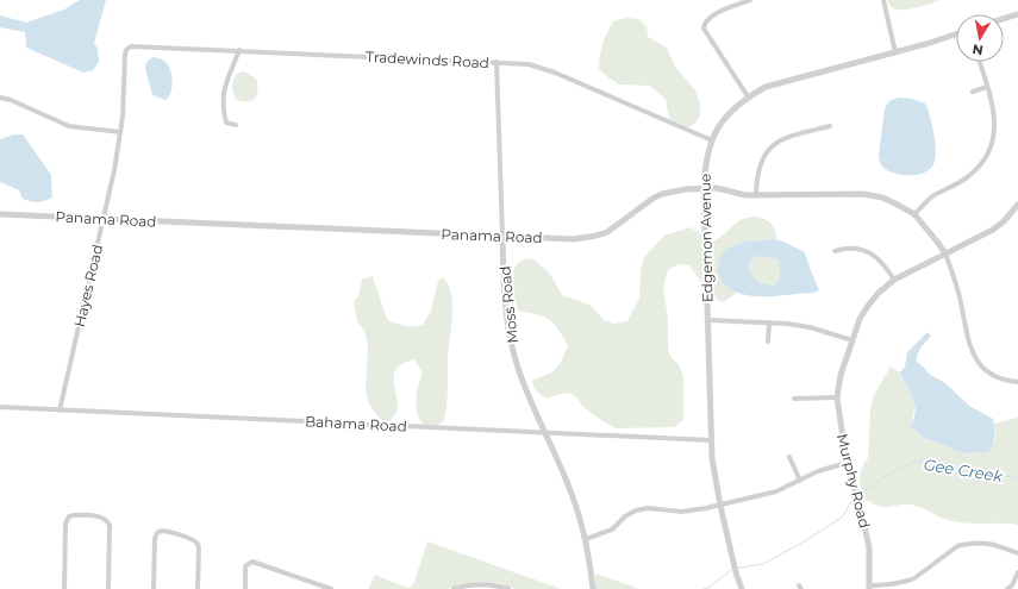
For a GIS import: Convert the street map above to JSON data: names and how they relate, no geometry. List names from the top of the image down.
{
  "streets": {
    "street": [
      "Tradewinds Road",
      "Panama Road",
      "Edgemon Avenue",
      "Hayes Road",
      "Moss Road",
      "Bahama Road",
      "Murphy Road"
    ]
  },
  "crossings": [
    ["Tradewinds Road", "Edgemon Avenue"],
    ["Tradewinds Road", "Hayes Road"],
    ["Tradewinds Road", "Moss Road"],
    ["Panama Road", "Edgemon Avenue"],
    ["Panama Road", "Hayes Road"],
    ["Panama Road", "Moss Road"],
    ["Panama Road", "Murphy Road"],
    ["Edgemon Avenue", "Bahama Road"],
    ["Hayes Road", "Bahama Road"],
    ["Moss Road", "Bahama Road"]
  ],
  "water": ["Gee Creek"],
  "north": "bottom"
}
